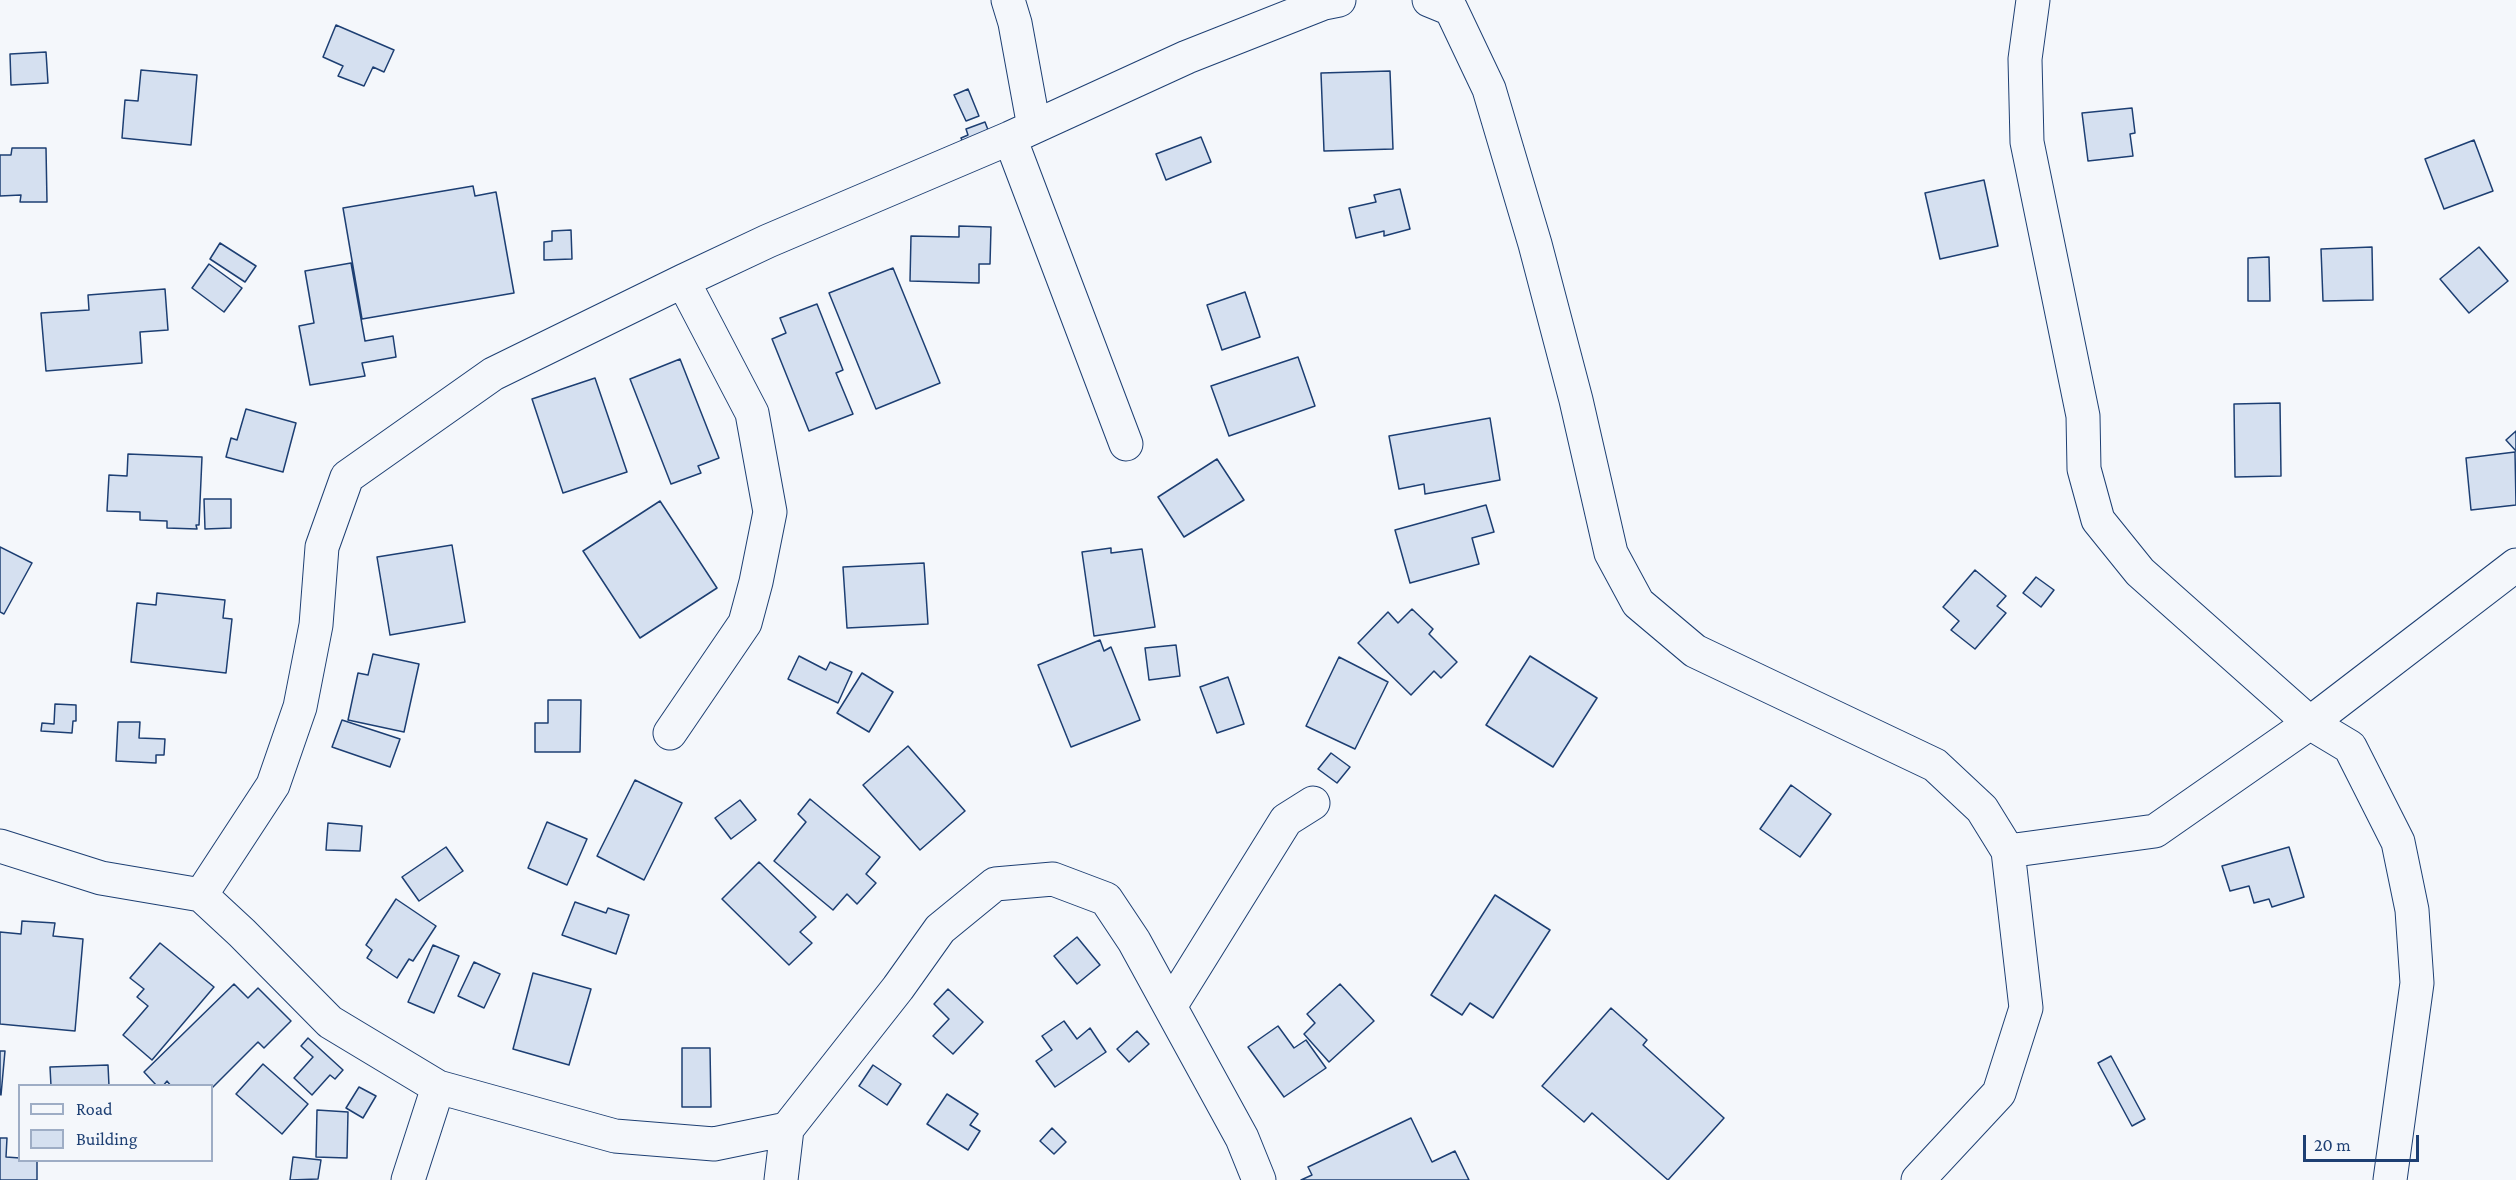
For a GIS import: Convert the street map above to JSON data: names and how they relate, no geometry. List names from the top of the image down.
{
  "legend": ["Road", "Building"],
  "scale_bar": "20 m"
}
